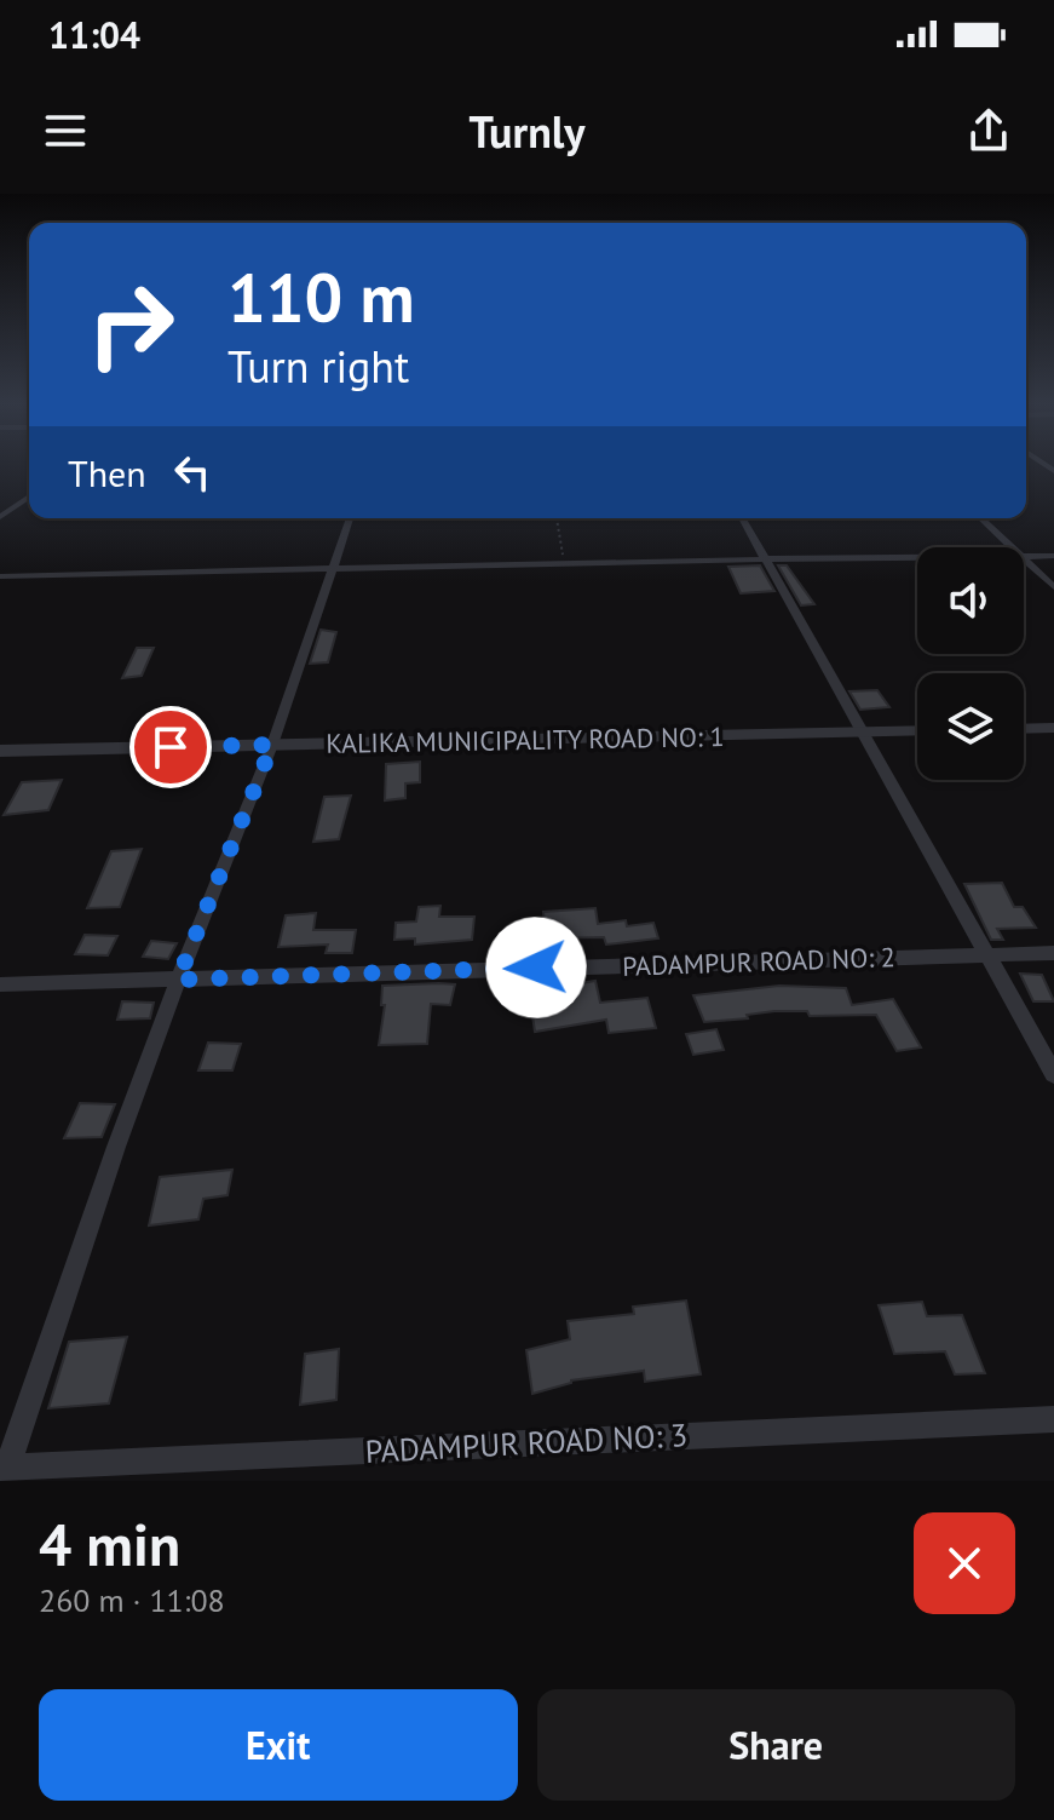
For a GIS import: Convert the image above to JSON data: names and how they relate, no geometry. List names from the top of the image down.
{
  "streets": {
    "street": ["KALIKA MUNICIPALITY ROAD NO: 1", "PADAMPUR ROAD NO: 2", "PADAMPUR ROAD NO: 3"]
  },
  "page": {
    "status": "11:04",
    "header": "Turnly",
    "turn": ["110 m", "Turn right"],
    "then": "Then",
    "heading": ["4 min", "260 m · 11:08"],
    "buttons": ["Exit", "Share"]
  }
}
